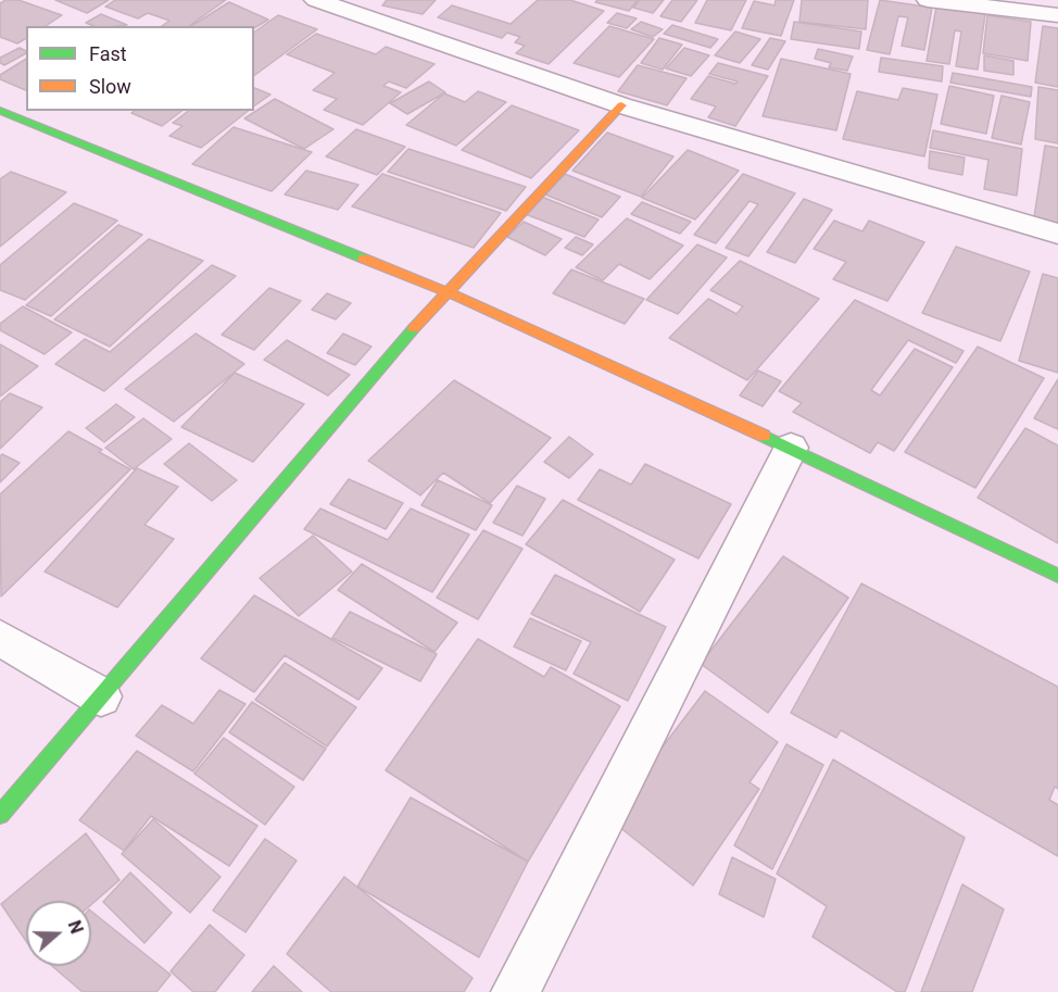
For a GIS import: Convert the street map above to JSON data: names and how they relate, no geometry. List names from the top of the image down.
{
  "legend": ["Fast", "Slow"],
  "north": "right"
}
